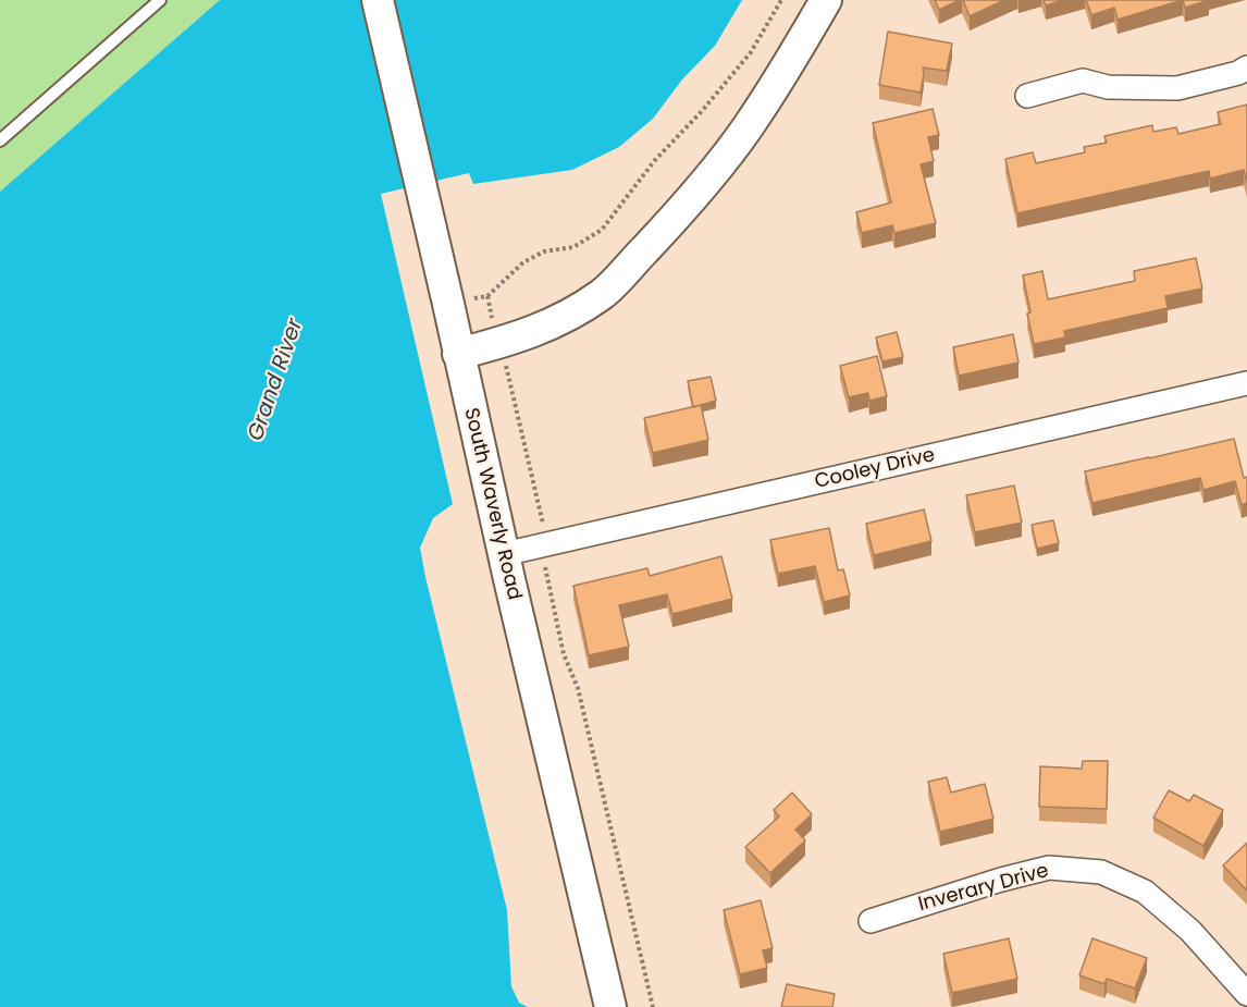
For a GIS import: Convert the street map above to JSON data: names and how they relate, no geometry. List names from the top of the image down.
{
  "streets": {
    "main road": ["South Waverly Road"],
    "street": ["Cooley Drive", "Inverary Drive"]
  },
  "crossings": [
    ["Cooley Drive", "South Waverly Road"]
  ],
  "water": ["Grand River"]
}
